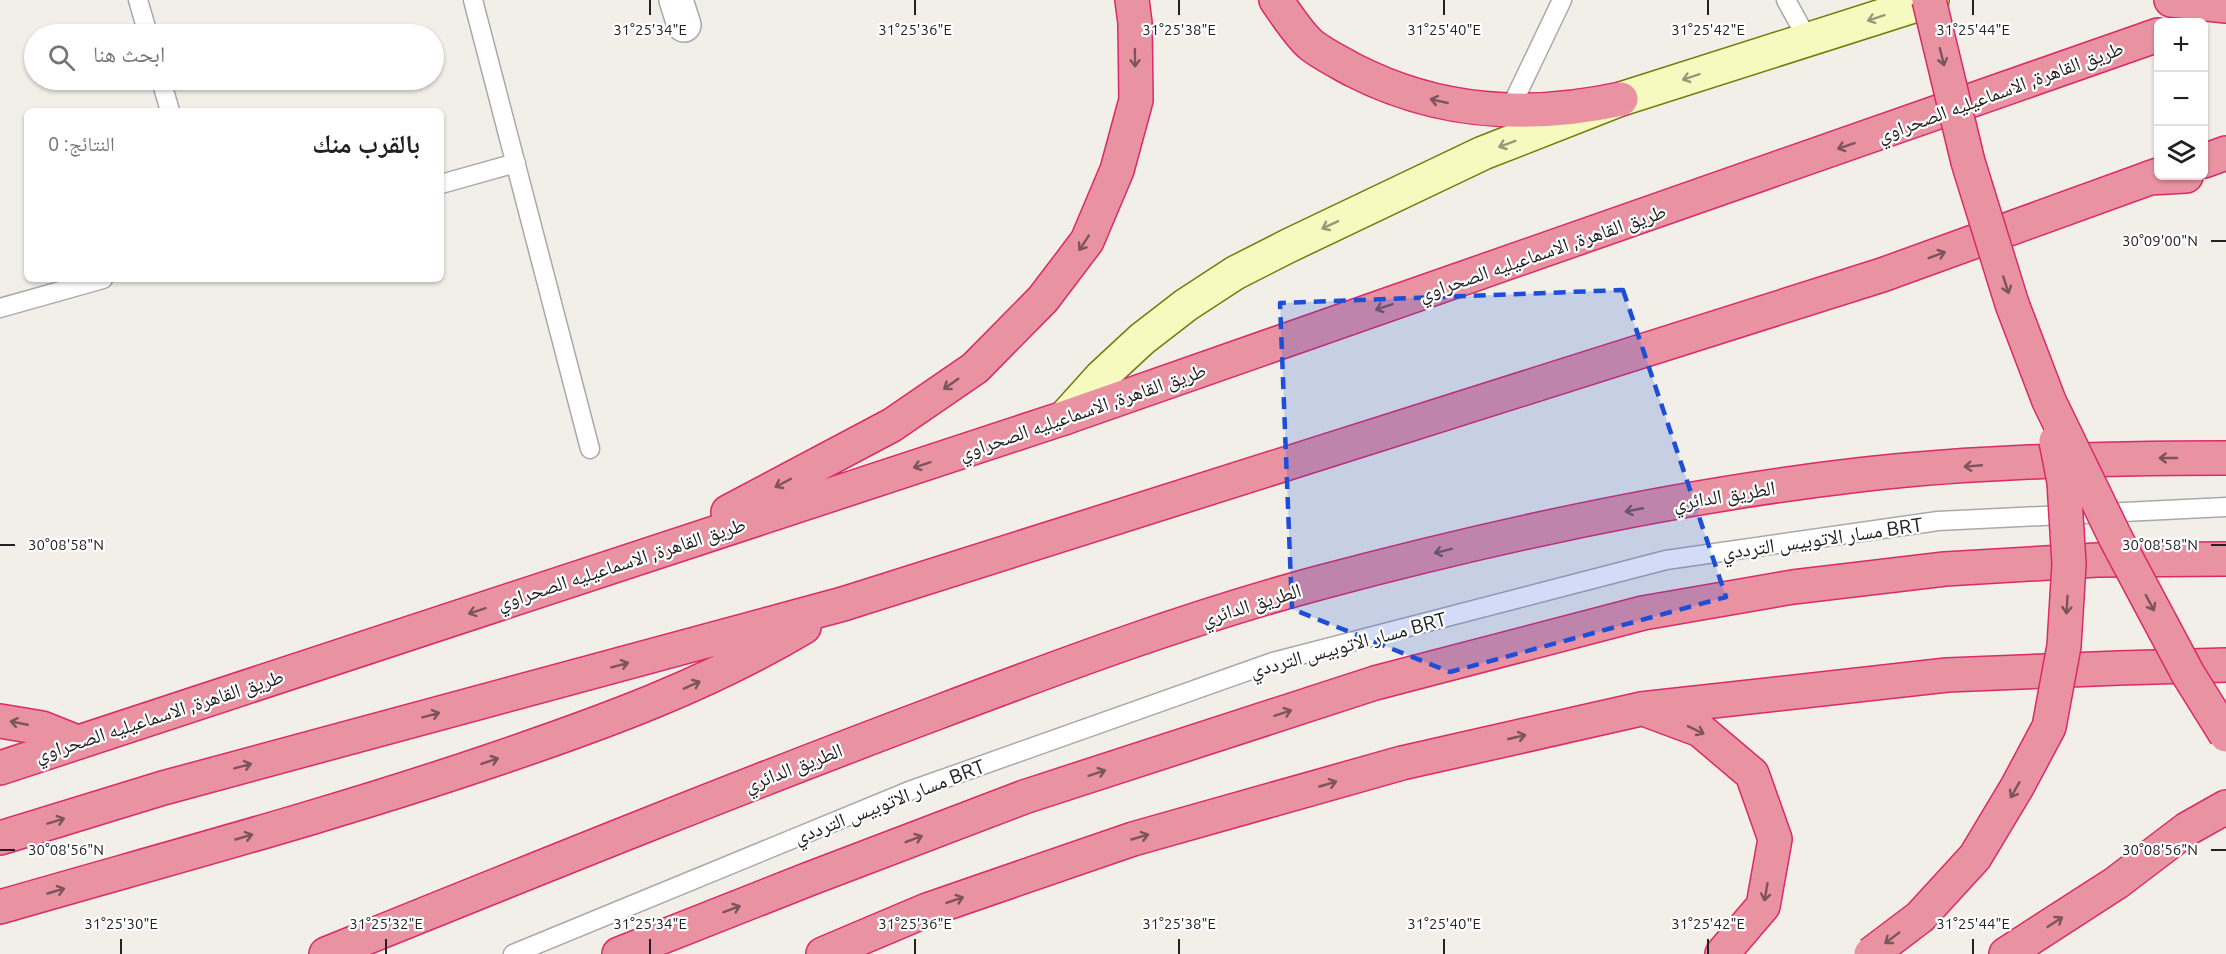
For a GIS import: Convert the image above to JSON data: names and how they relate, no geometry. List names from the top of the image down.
{
  "streets": {
    "highway": ["طريق القاهرة, الاسماعيليه الصحراوي", "الطريق الدائري"],
    "lane": ["مسار الاتوبيس الترددي BRT"]
  },
  "page": {
    "map_buttons": ["+", "−"],
    "search": "ابحث هنا",
    "heading": ["بالقرب منك", "النتائج: 0"]
  },
  "coordinates": [
    "31°25'34\"E",
    "31°25'36\"E",
    "31°25'38\"E",
    "31°25'40\"E",
    "31°25'42\"E",
    "31°25'44\"E",
    "30°09'00\"N",
    "30°08'58\"N",
    "30°08'56\"N",
    "31°25'30\"E",
    "31°25'32\"E"
  ]
}
